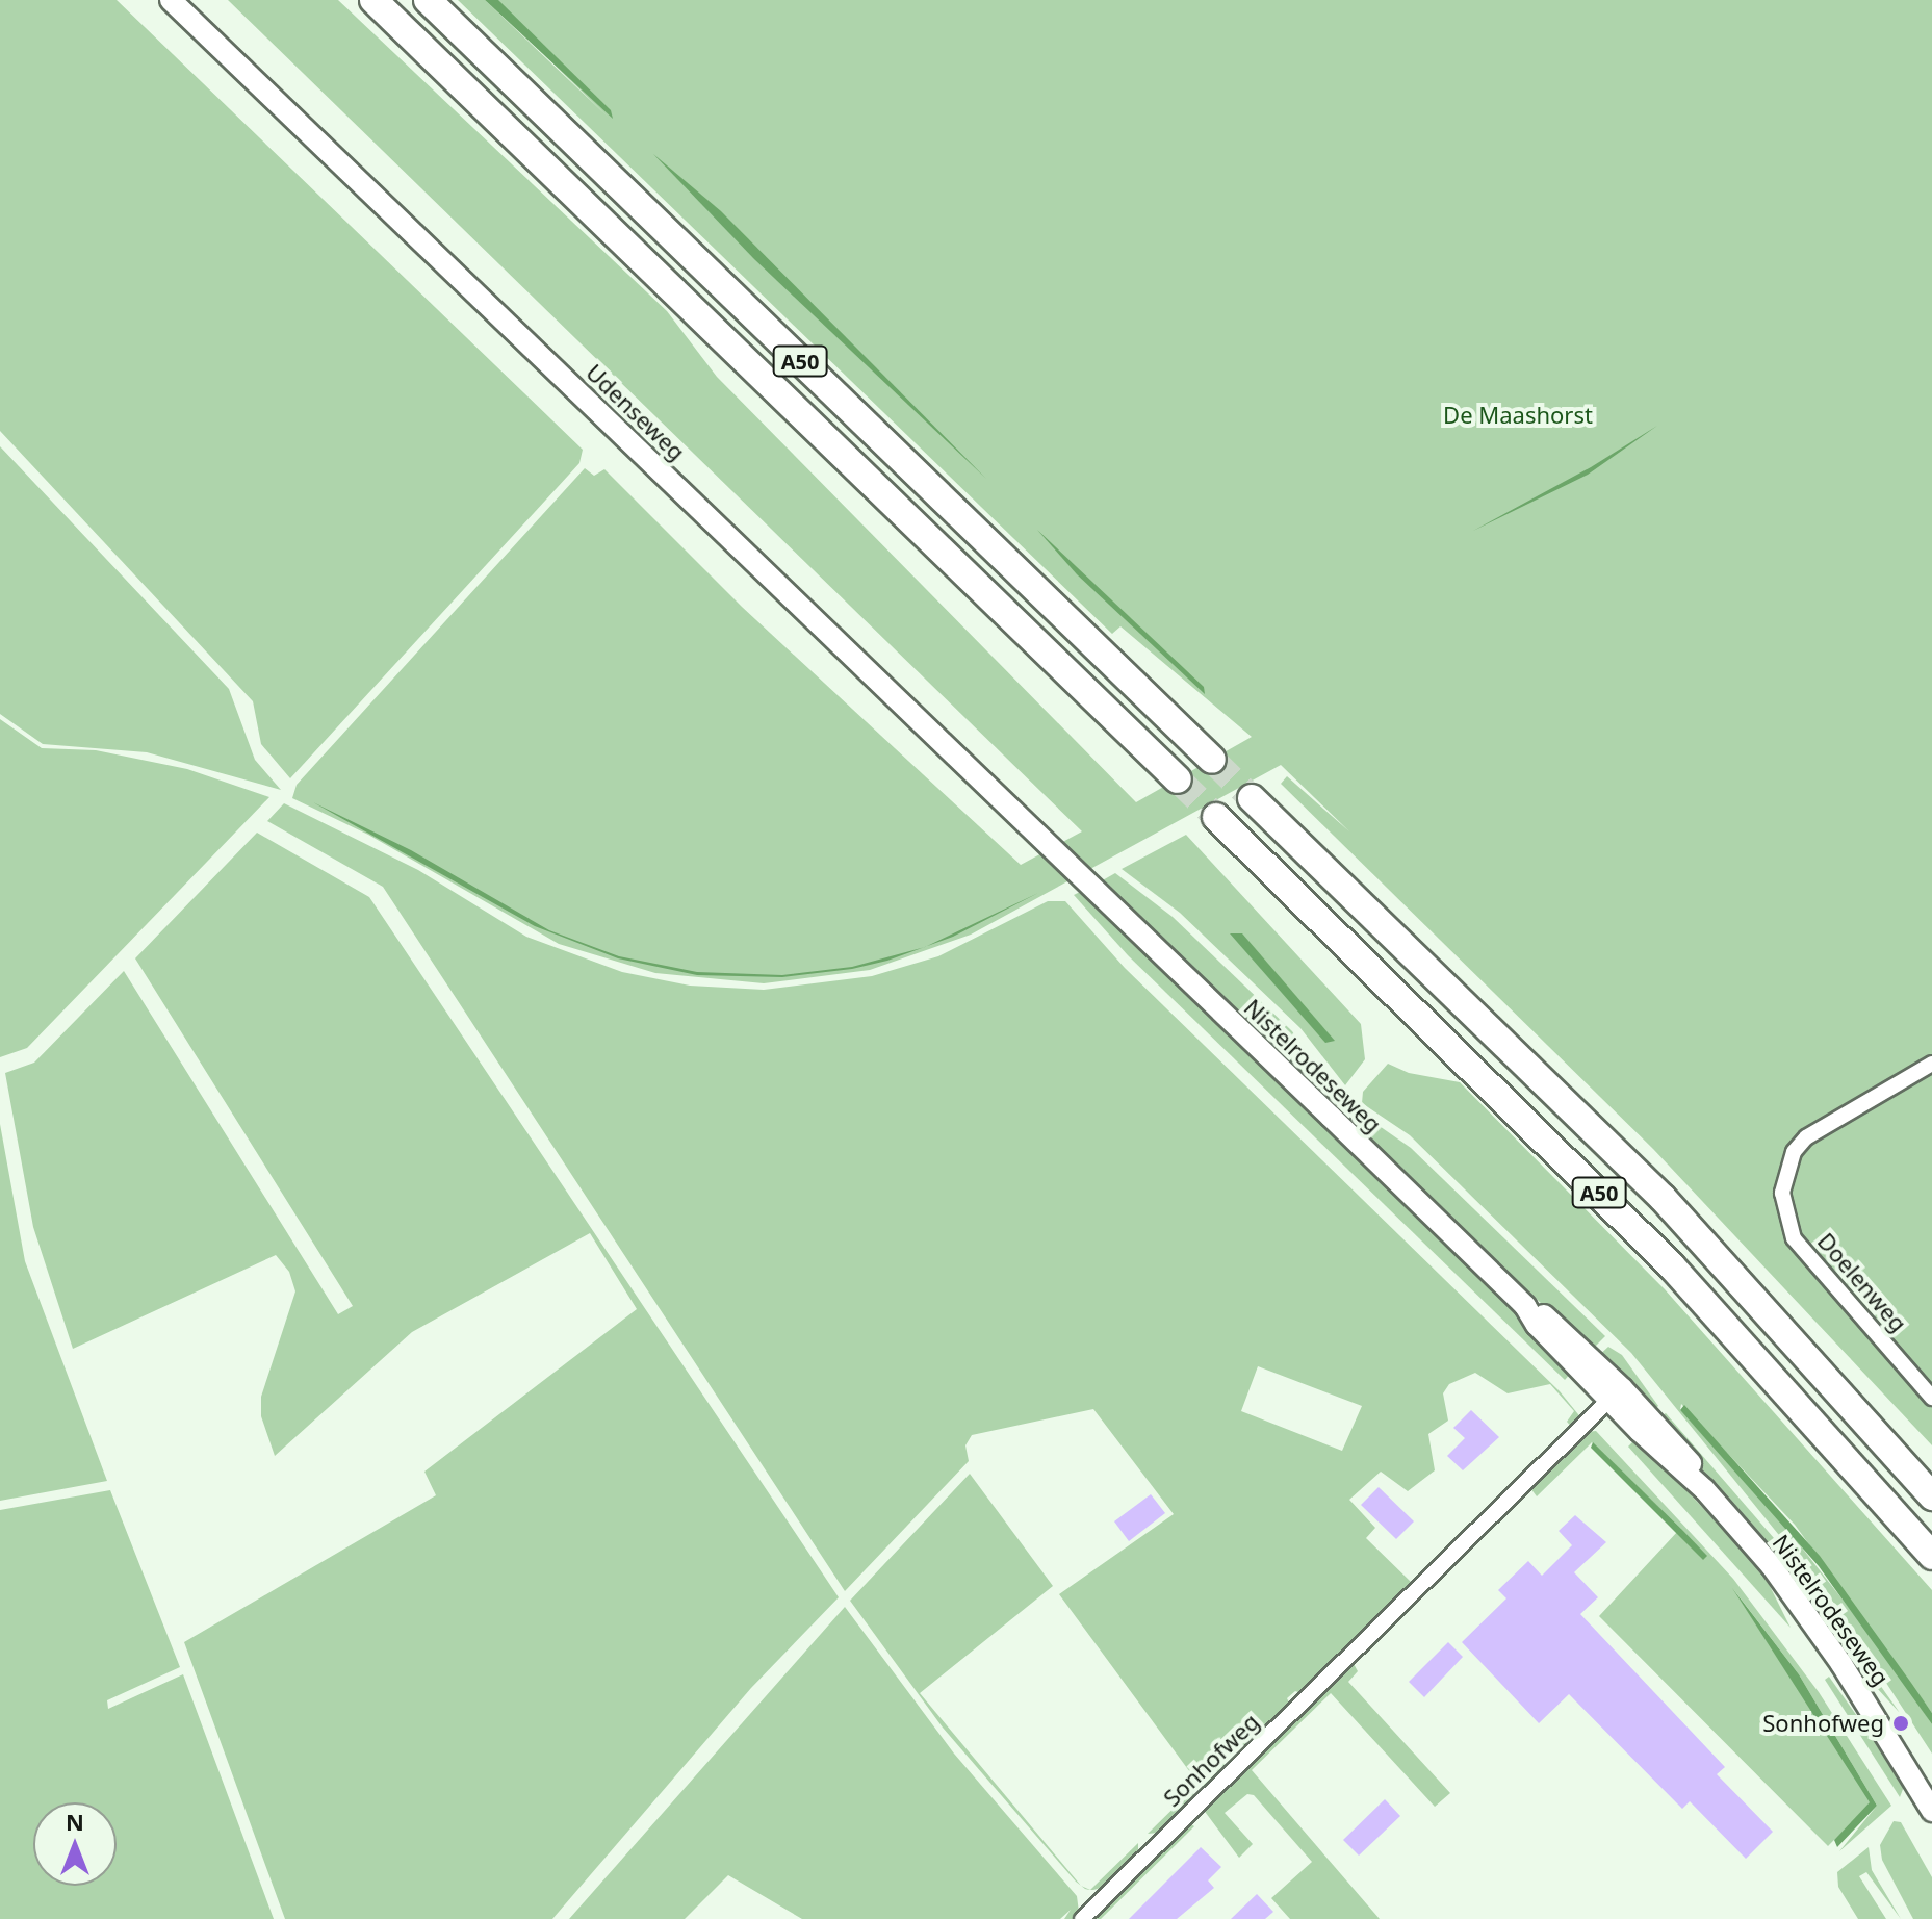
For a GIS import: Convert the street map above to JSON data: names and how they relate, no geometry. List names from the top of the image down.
{
  "streets": {
    "highway": ["A50"],
    "street": [
      "Udenseweg",
      "Nistelrodeseweg",
      "Doelenweg",
      "Sonhofweg"
    ]
  },
  "crossings": [
    ["Udenseweg", "Nistelrodeseweg"],
    ["Nistelrodeseweg", "Sonhofweg"]
  ],
  "parks": ["De Maashorst"],
  "places": ["Sonhofweg"],
  "north": "top"
}
